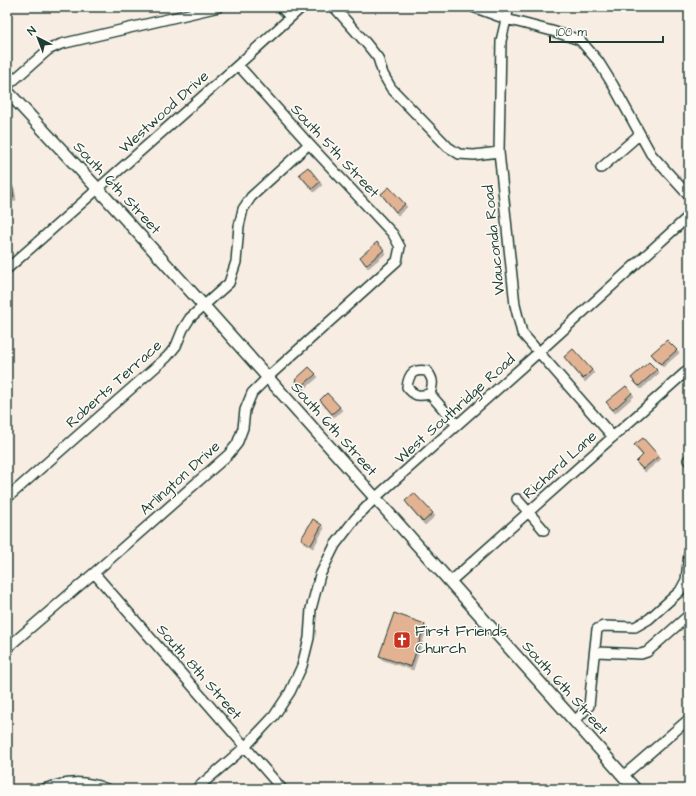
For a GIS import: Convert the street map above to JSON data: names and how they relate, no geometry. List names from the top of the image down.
{
  "streets": {
    "main road": ["South 6th Street"],
    "street": [
      "Westwood Drive",
      "South 5th Street",
      "Wauconda Road",
      "Roberts Terrace",
      "West Southridge Road",
      "Richard Lane",
      "Arlington Drive",
      "South 8th Street"
    ]
  },
  "crossings": [
    ["Westwood Drive", "South 5th Street"],
    ["Westwood Drive", "South 6th Street"],
    ["South 5th Street", "Roberts Terrace"],
    ["South 5th Street", "Arlington Drive"],
    ["South 6th Street", "Roberts Terrace"],
    ["South 6th Street", "West Southridge Road"],
    ["South 6th Street", "Richard Lane"],
    ["South 6th Street", "Arlington Drive"],
    ["Wauconda Road", "West Southridge Road"],
    ["Wauconda Road", "Richard Lane"],
    ["West Southridge Road", "South 8th Street"],
    ["Arlington Drive", "South 8th Street"]
  ],
  "places": {
    "church": ["First Friends Church"]
  },
  "scale_bar": "100 m",
  "north": "top left"
}
